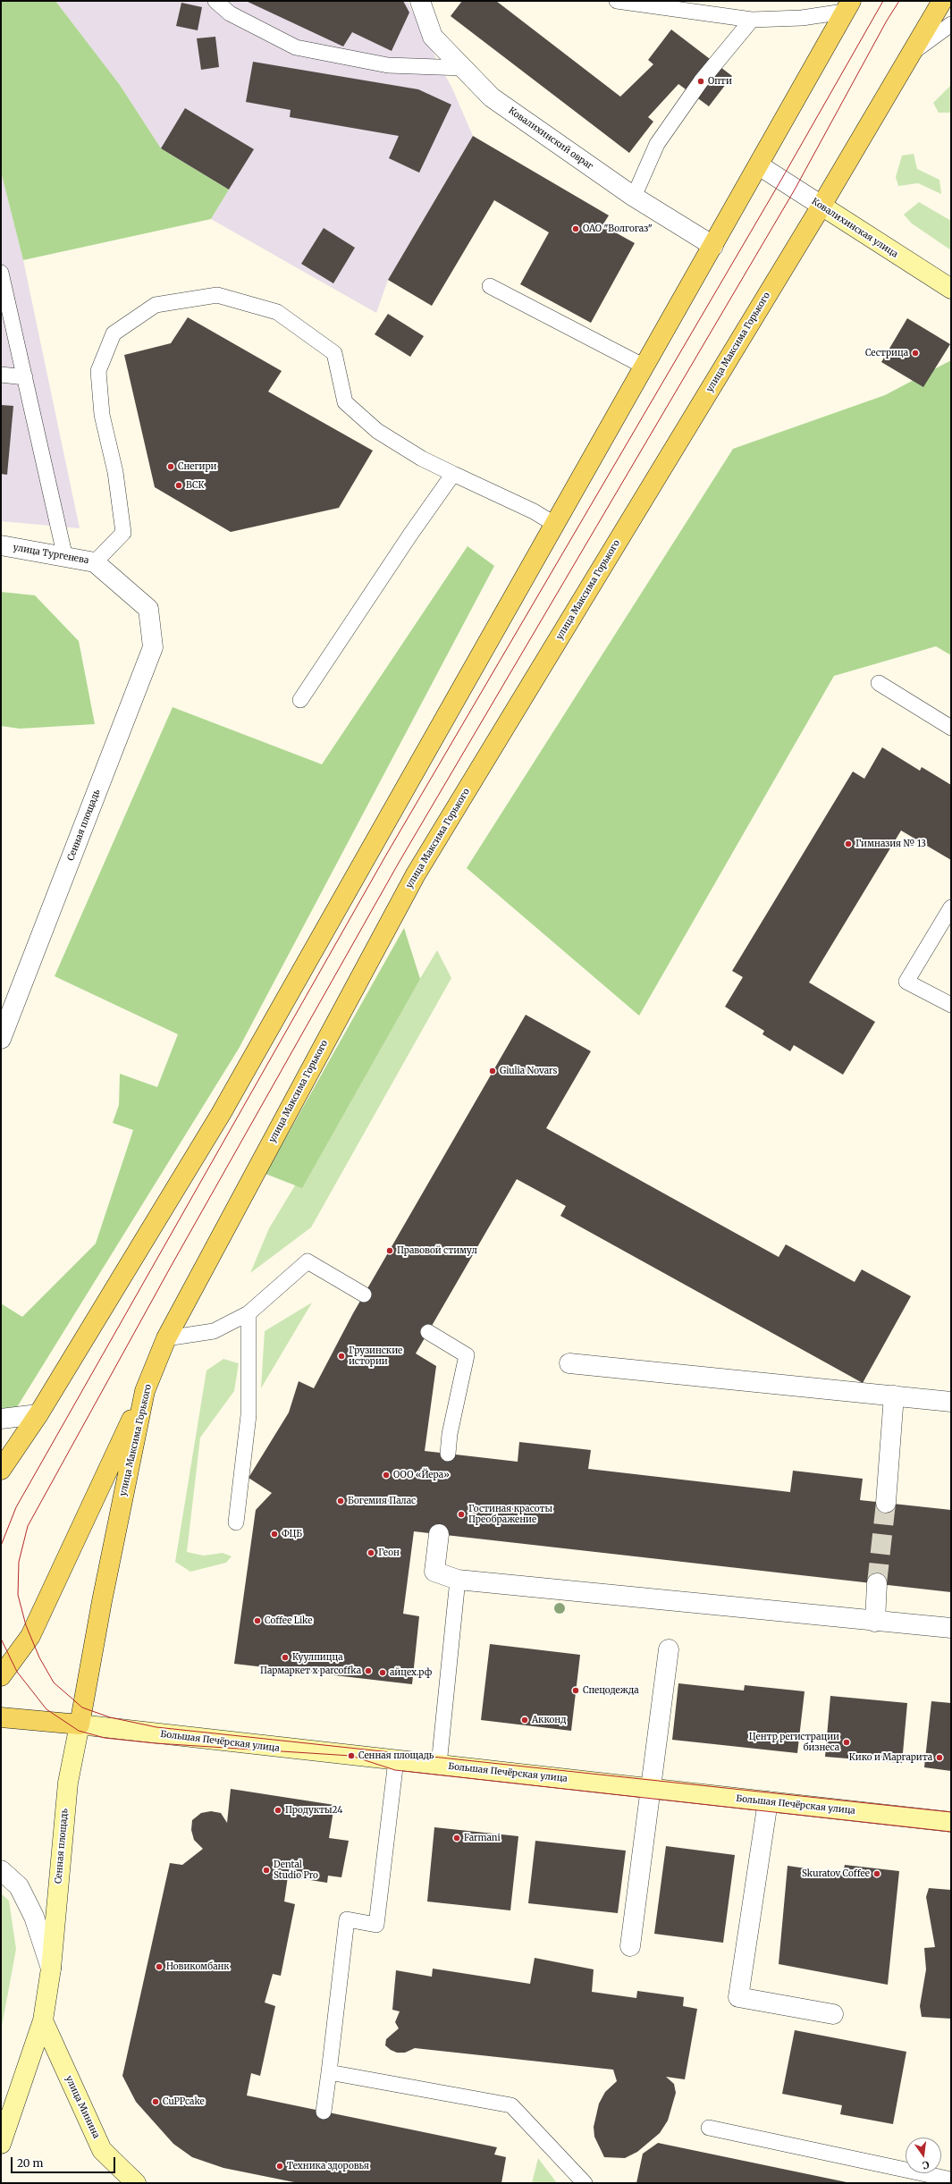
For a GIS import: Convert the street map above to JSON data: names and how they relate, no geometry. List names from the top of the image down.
{
  "streets": {
    "main road": ["улица Максима Горького", "Большая Печёрская улица"],
    "street": [
      "Ковалихинский овраг",
      "Ковалихинская улица",
      "улица Тургенева",
      "Сенная площадь",
      "улица Минина"
    ]
  },
  "crossings": [
    ["Ковалихинская улица", "улица Максима Горького"],
    ["улица Максима Горького", "Сенная площадь"],
    ["улица Максима Горького", "Большая Печёрская улица"],
    ["улица Тургенева", "Сенная площадь"],
    ["Сенная площадь", "Большая Печёрская улица"],
    ["Сенная площадь", "улица Минина"]
  ],
  "places": [
    "Опти",
    "ОАО \"Волгогаз\"",
    "Сестрица",
    "Снегири",
    "ВСК",
    "Гимназия № 13",
    "Giulia Novars",
    "Правовой стимул",
    "Грузинские истории",
    "ООО «Йера»",
    "Богемия Палас",
    "Гостиная красоты Преображение",
    "ФЦБ",
    "Геон",
    "Coffee Like",
    "Куулпицца",
    "Пармаркет х parcoffka",
    "айцех.рф",
    "Спецодежда",
    "Акконд",
    "Центр регистрации бизнеса",
    "Сенная площадь",
    "Кико и Маргарита",
    "Продукты24",
    "Farmani",
    "Dental Studio Pro",
    "Skuratov Coffee",
    "Новикомбанк",
    "CuPPcake",
    "Техника здоровья"
  ],
  "scale_bar": "20 m",
  "north": "bottom"
}
